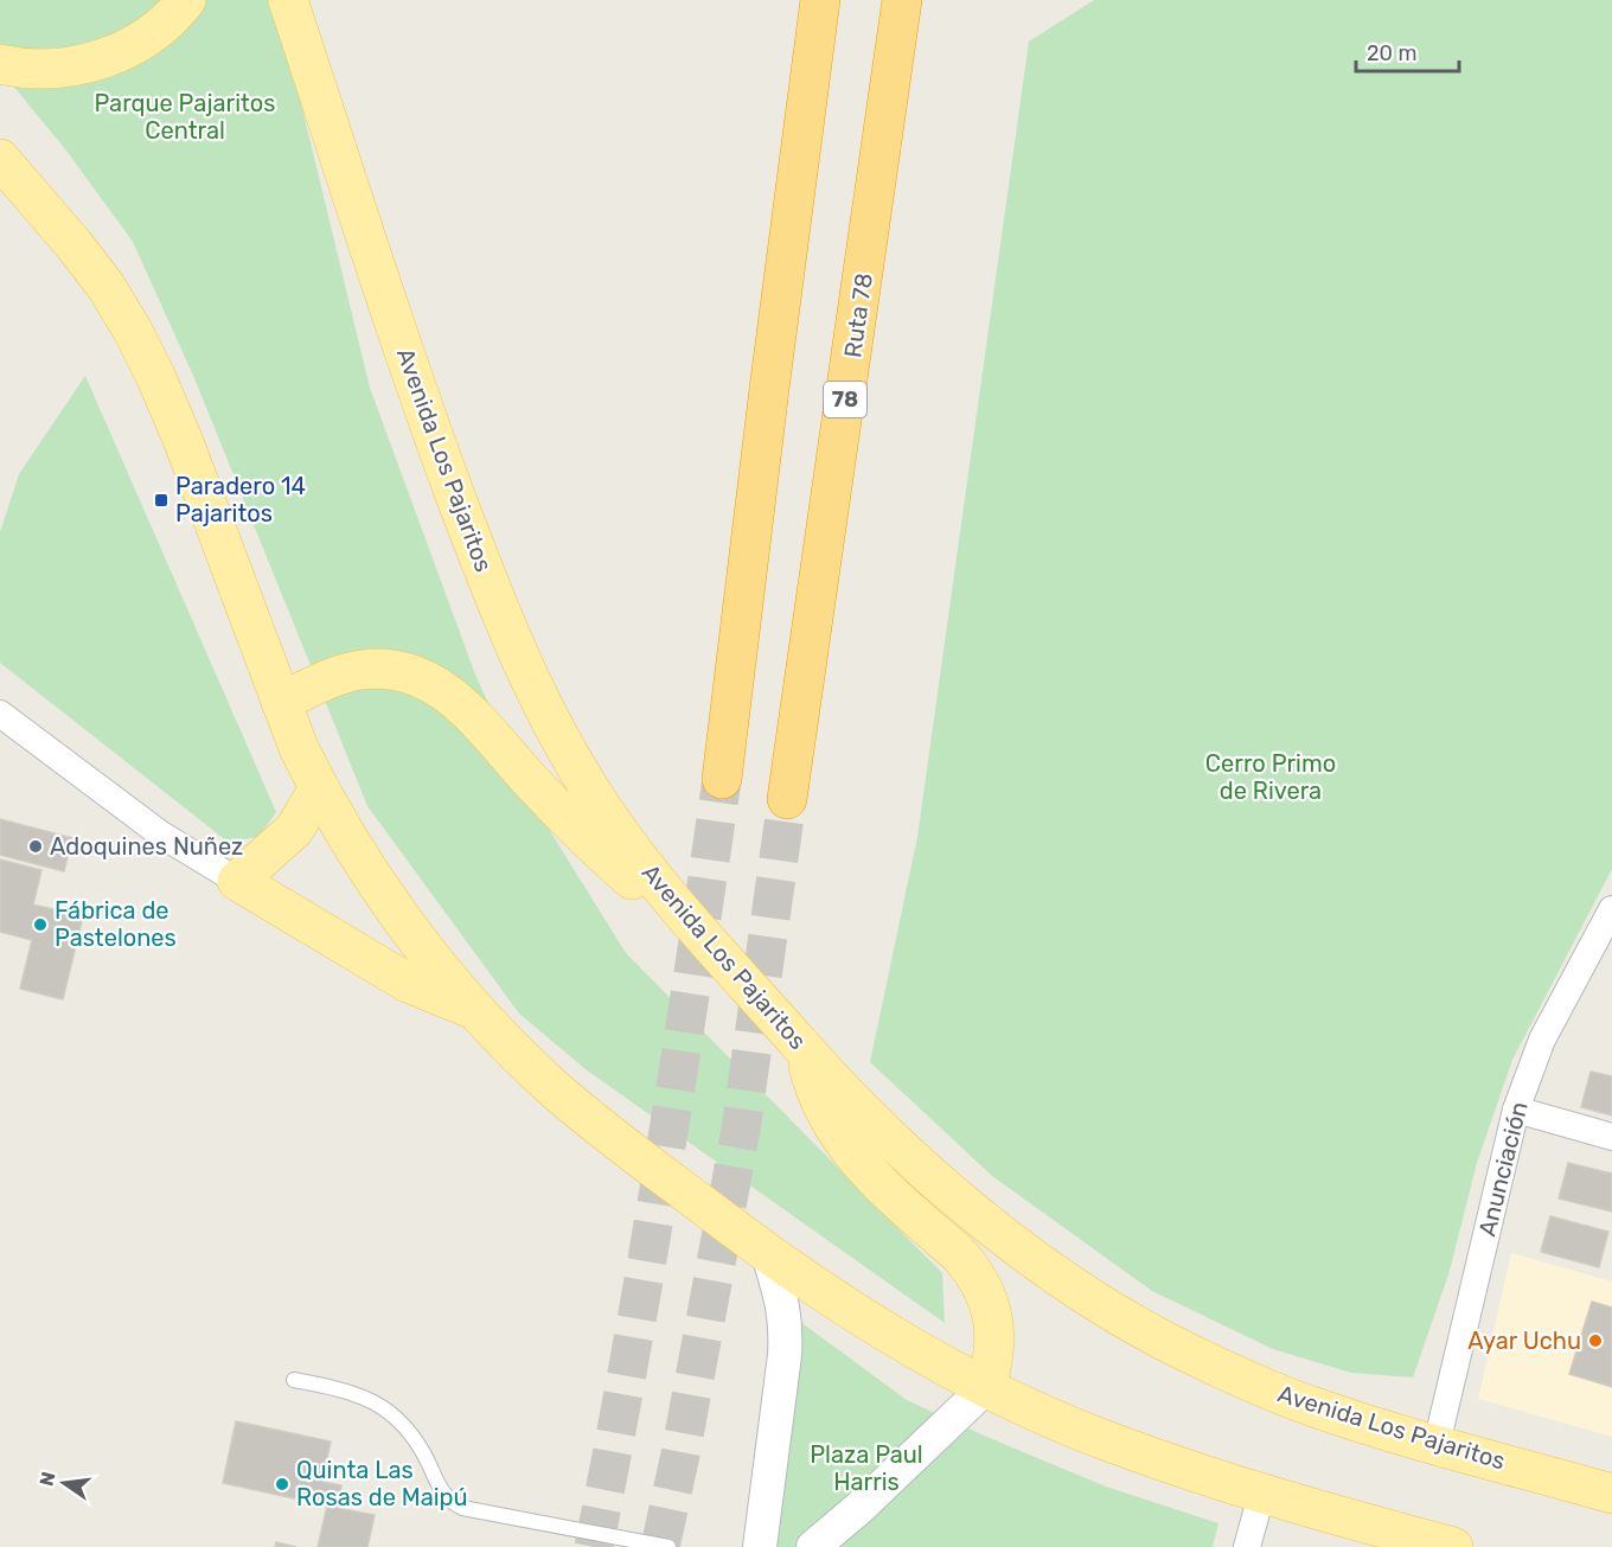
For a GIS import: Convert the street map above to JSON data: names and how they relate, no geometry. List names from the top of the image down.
{
  "streets": {
    "highway": ["Ruta 78", "78"],
    "main road": ["Avenida Los Pajaritos"],
    "street": ["Anunciación"]
  },
  "crossings": [
    ["Avenida Los Pajaritos", "Anunciación"]
  ],
  "parks": ["Parque Pajaritos Central", "Cerro Primo de Rivera", "Plaza Paul Harris"],
  "places": {
    "transit": ["Paradero 14 Pajaritos"],
    "other": [
      "Adoquines Nuñez",
      "Fábrica de Pastelones",
      "Ayar Uchu",
      "Quinta Las Rosas de Maipú"
    ]
  },
  "scale_bar": "20 m",
  "north": "left"
}
